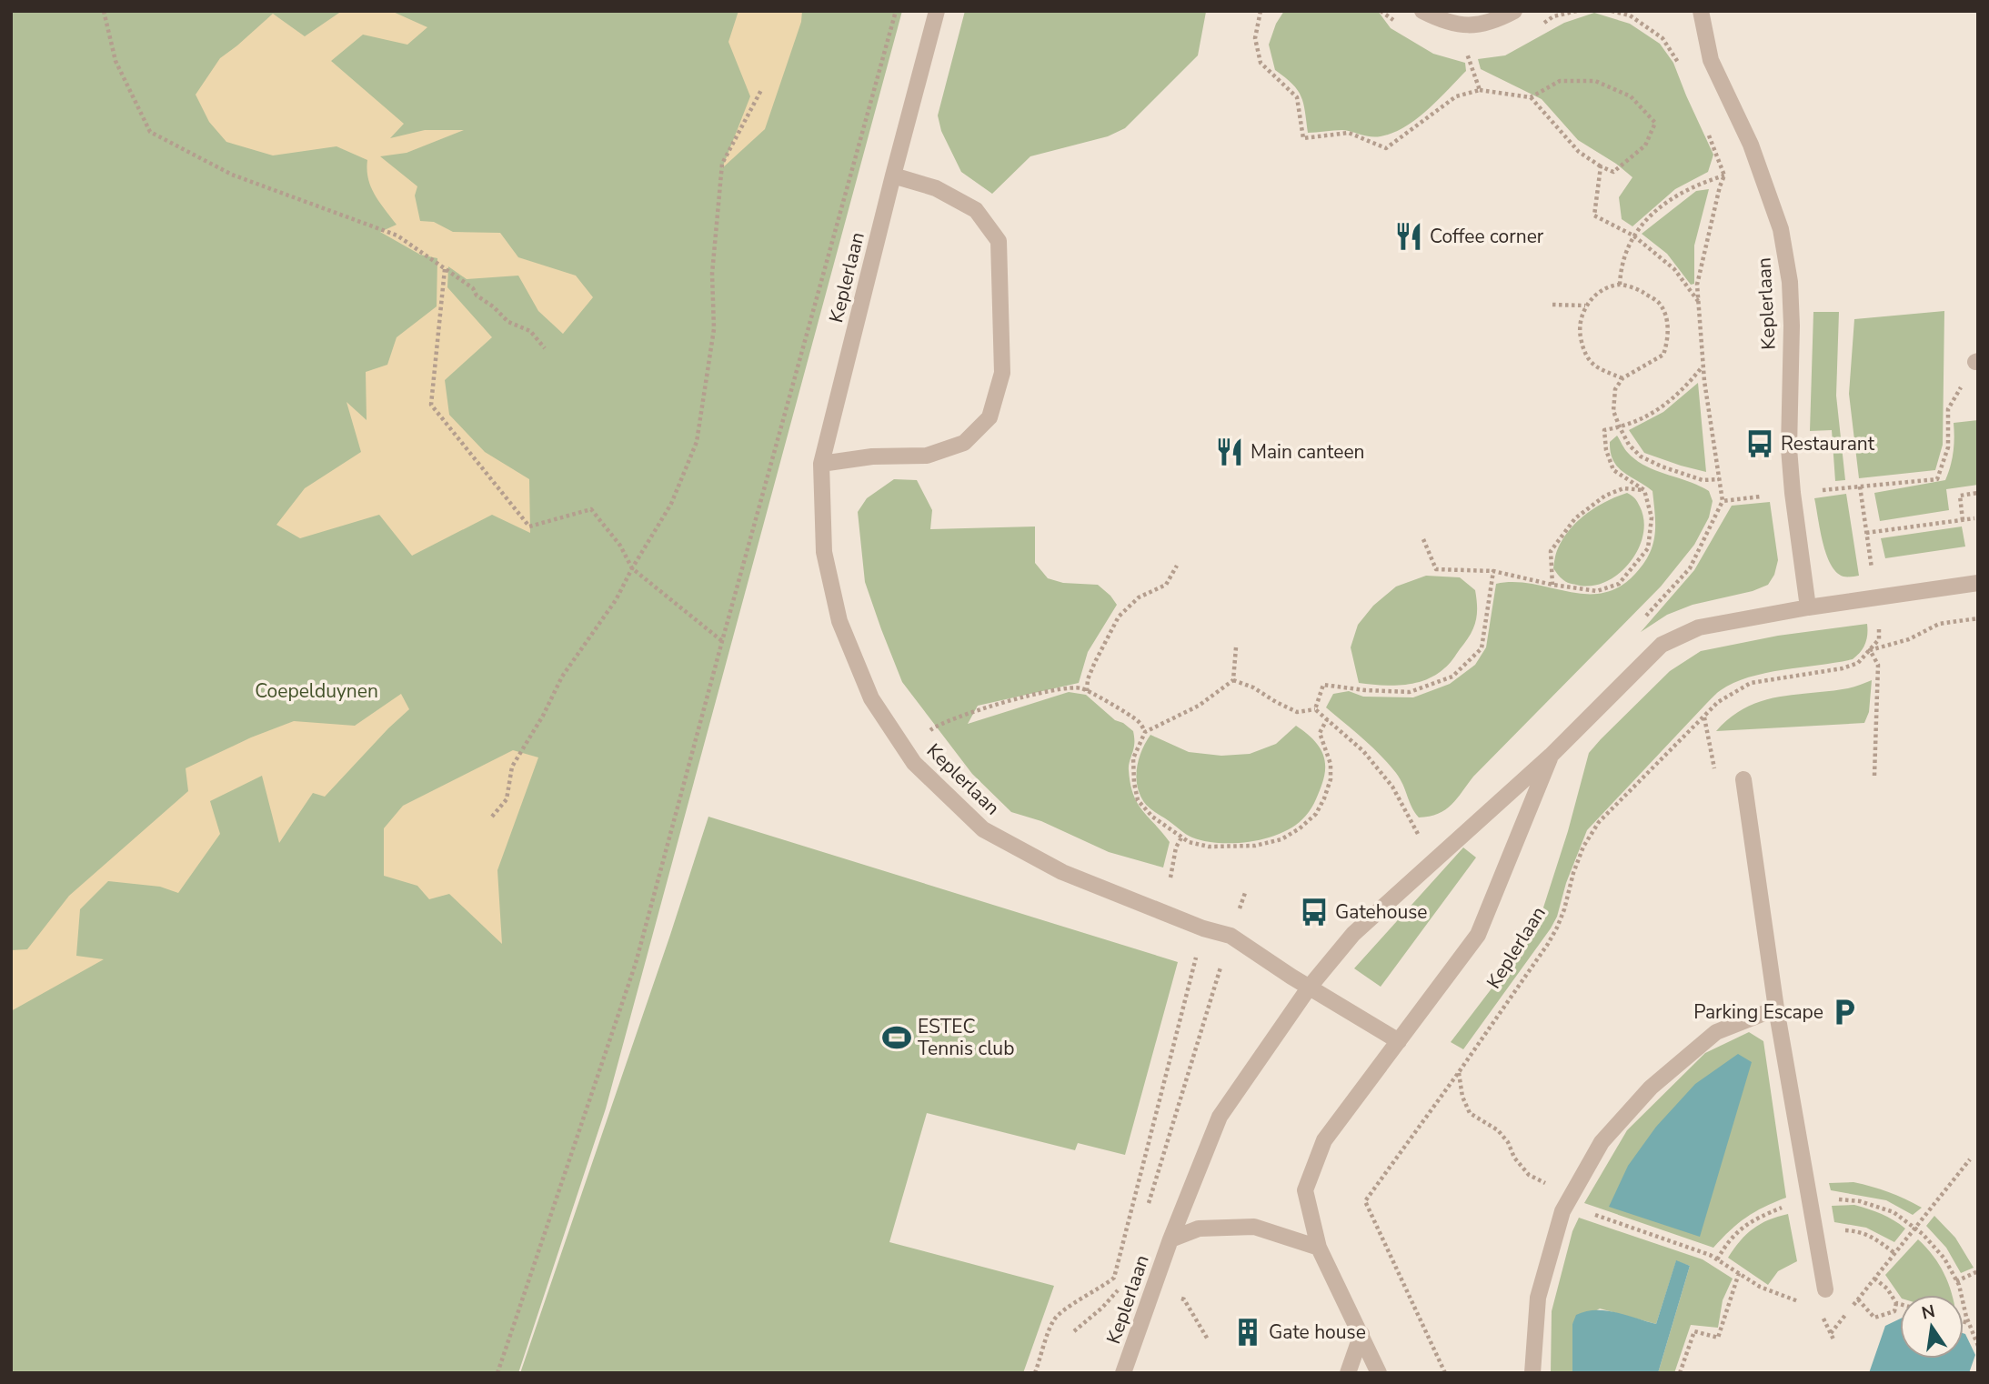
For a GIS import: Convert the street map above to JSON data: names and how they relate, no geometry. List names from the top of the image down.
{
  "streets": {
    "lane": ["Keplerlaan"]
  },
  "parks": ["Coepelduynen"],
  "places": {
    "restaurant": ["Coffee corner", "Main canteen"],
    "bus stop": ["Restaurant", "Gatehouse"],
    "parking": ["Parking Escape"],
    "sports": ["ESTEC Tennis club"],
    "building": ["Gate house"]
  },
  "north": "top"
}
